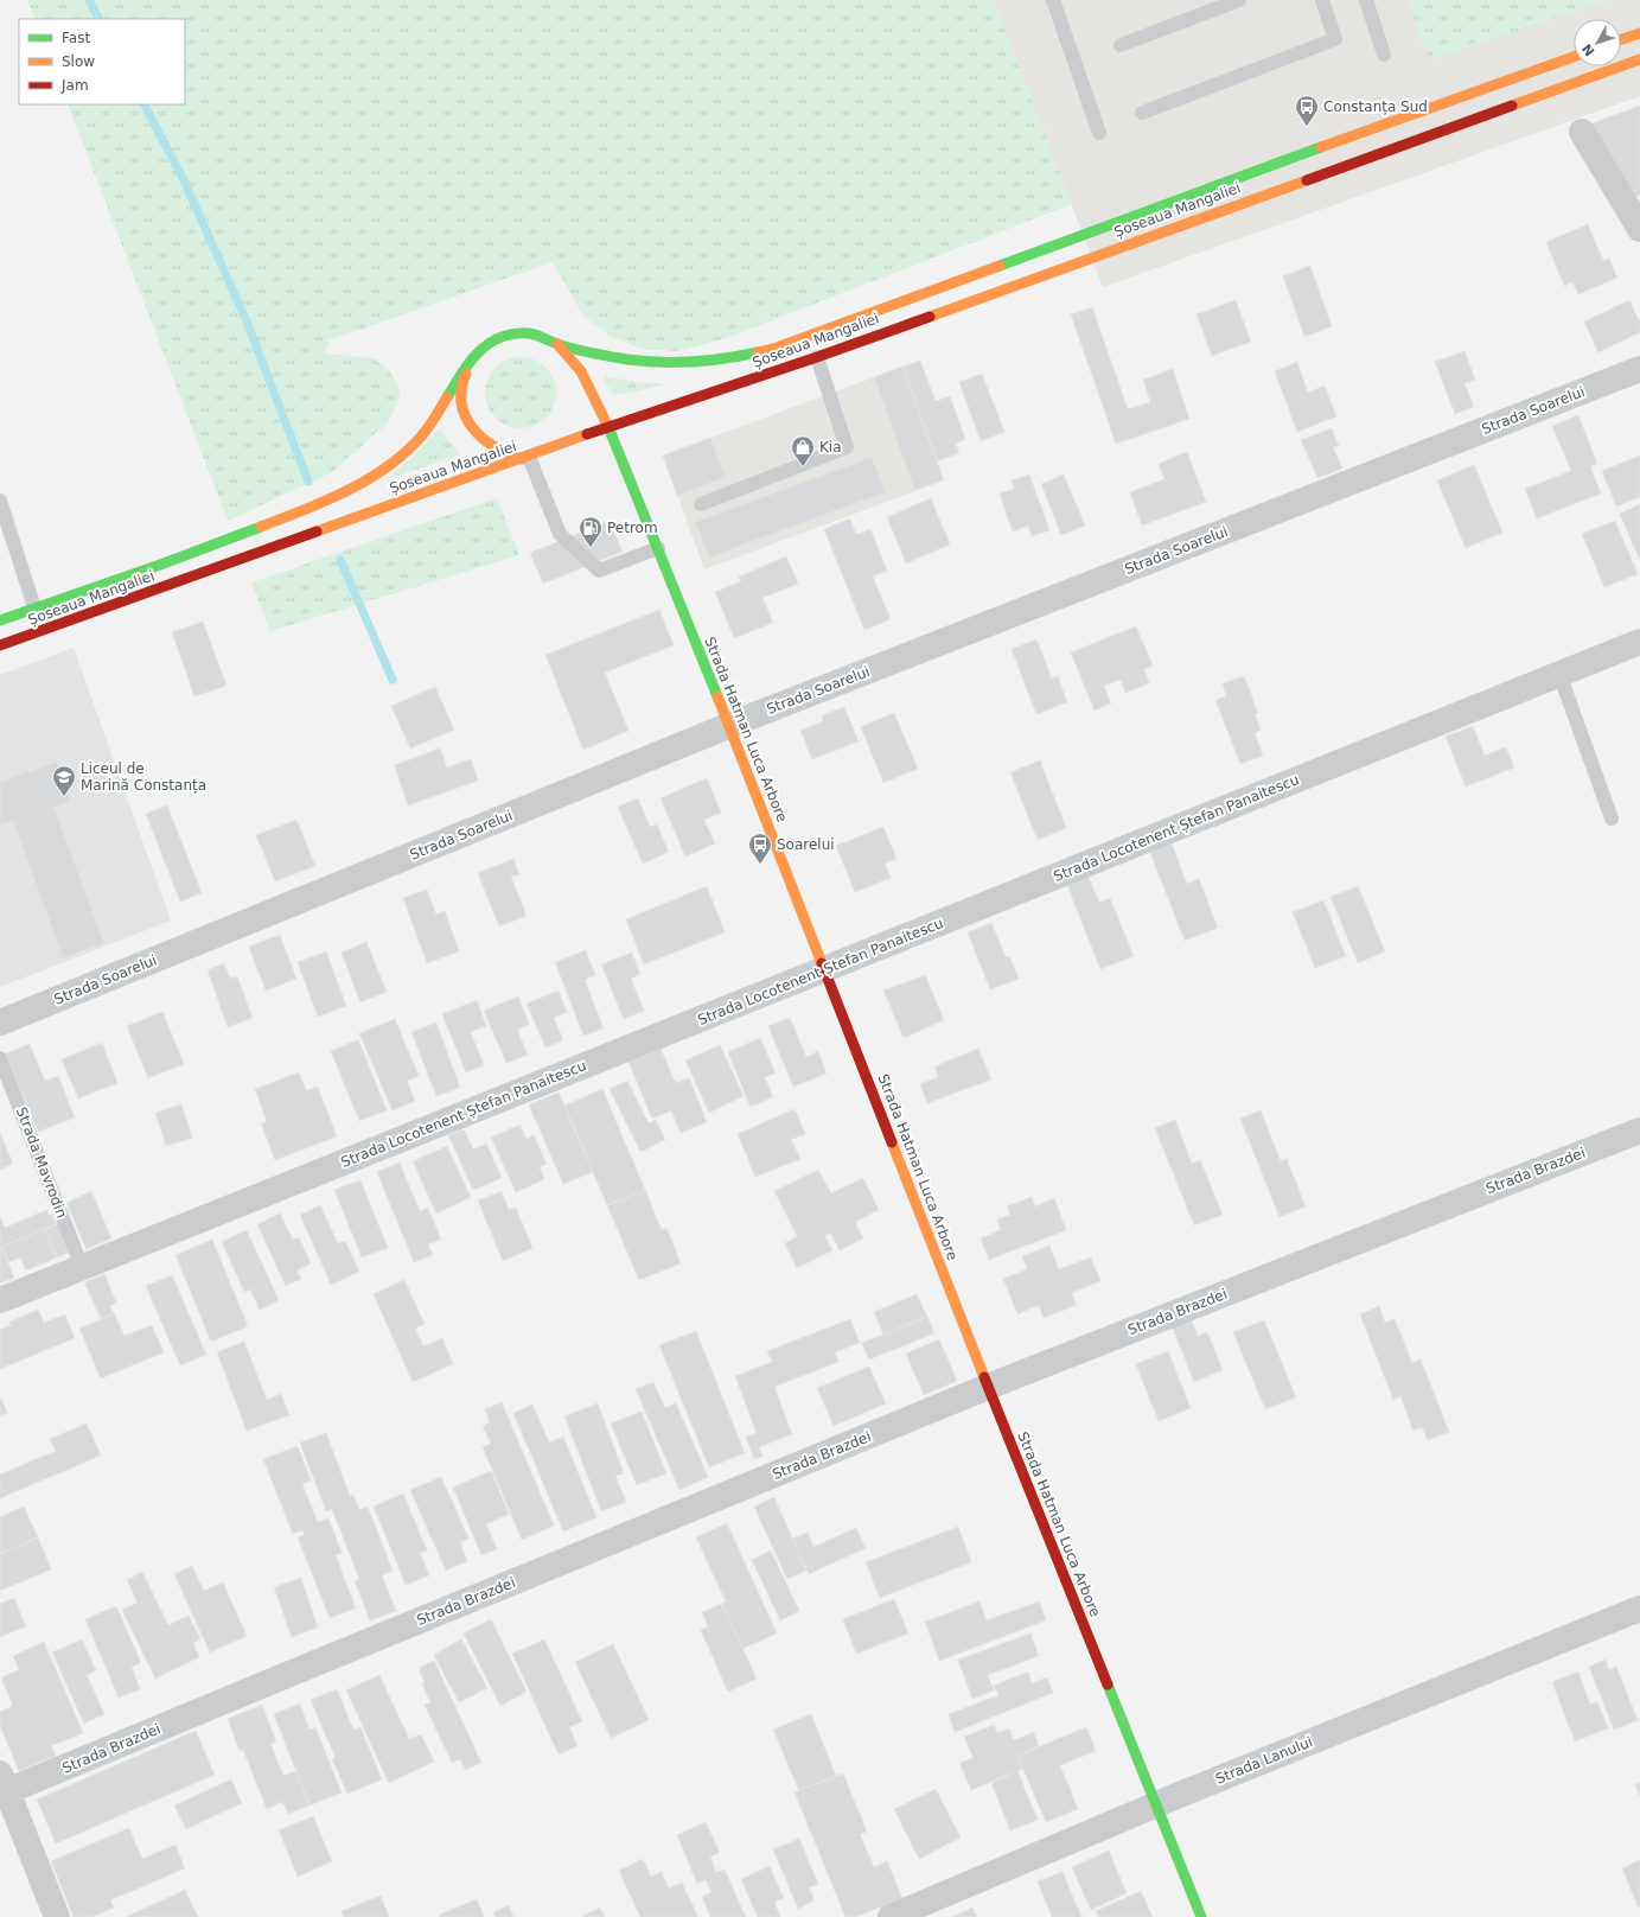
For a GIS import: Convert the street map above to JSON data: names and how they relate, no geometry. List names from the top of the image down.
{
  "streets": {
    "main road": ["Șoseaua Mangaliei", "Strada Hatman Luca Arbore"],
    "street": [
      "Strada Soarelui",
      "Strada Locotenent Ștefan Panaitescu",
      "Strada Brazdei",
      "Strada Lanului"
    ],
    "lane": ["Strada Mavrodin"]
  },
  "crossings": [
    ["Șoseaua Mangaliei", "Strada Hatman Luca Arbore"],
    ["Strada Soarelui", "Strada Hatman Luca Arbore"],
    ["Strada Hatman Luca Arbore", "Strada Locotenent Ștefan Panaitescu"],
    ["Strada Hatman Luca Arbore", "Strada Brazdei"],
    ["Strada Hatman Luca Arbore", "Strada Lanului"],
    ["Strada Locotenent Ștefan Panaitescu", "Strada Mavrodin"]
  ],
  "places": {
    "bus stop": ["Constanța Sud", "Soarelui"],
    "shop": ["Kia"],
    "fuel station": ["Petrom"],
    "school or university": ["Liceul de Marină Constanța"]
  },
  "legend": ["Fast", "Slow", "Jam"],
  "north": "bottom left"
}
